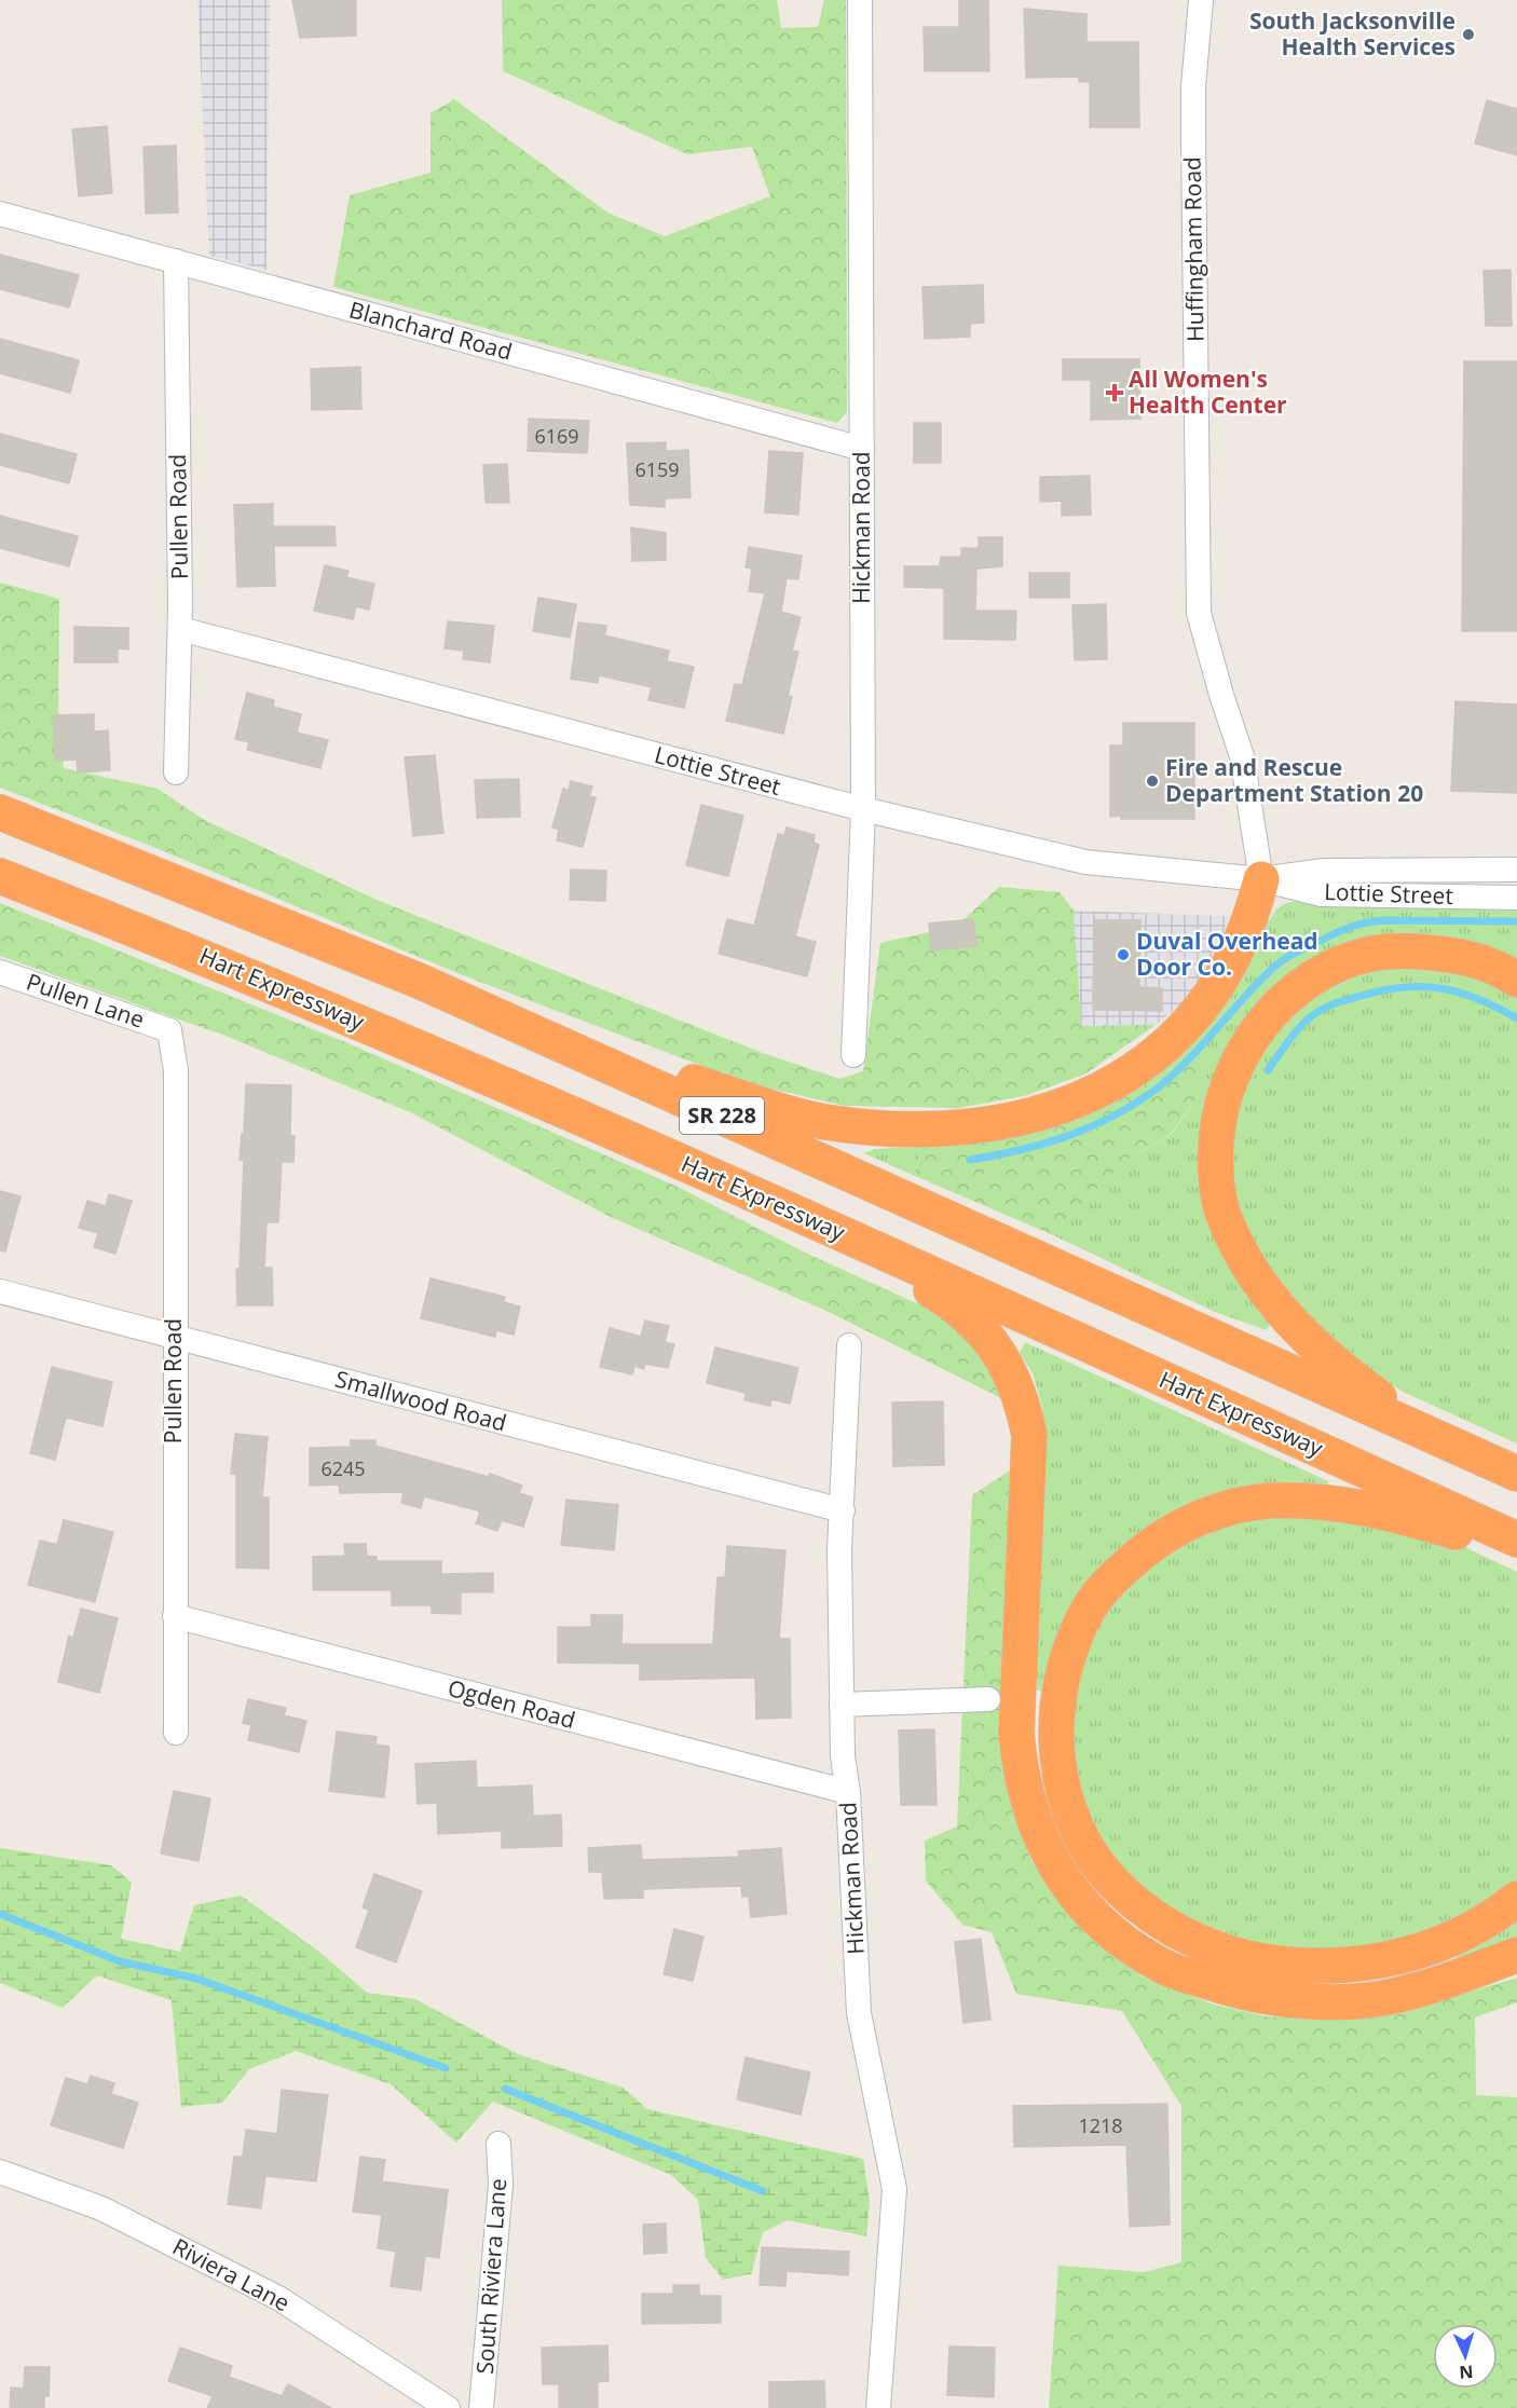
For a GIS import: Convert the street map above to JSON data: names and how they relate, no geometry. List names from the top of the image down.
{
  "streets": {
    "highway": ["Hart Expressway", "SR 228"],
    "street": [
      "Huffingham Road",
      "Blanchard Road",
      "Pullen Road",
      "Hickman Road",
      "Lottie Street",
      "Pullen Lane",
      "Smallwood Road",
      "Ogden Road",
      "Riviera Lane",
      "South Riviera Lane"
    ]
  },
  "crossings": [
    ["Huffingham Road", "Lottie Street"],
    ["Blanchard Road", "Pullen Road"],
    ["Blanchard Road", "Hickman Road"],
    ["Pullen Road", "Lottie Street"],
    ["Pullen Road", "Pullen Lane"],
    ["Pullen Road", "Smallwood Road"],
    ["Pullen Road", "Ogden Road"],
    ["Hickman Road", "Lottie Street"],
    ["Hickman Road", "Smallwood Road"],
    ["Hickman Road", "Ogden Road"]
  ],
  "places": {
    "other": ["South Jacksonville Health Services", "Fire and Rescue Department Station 20", "Duval Overhead Door Co."],
    "health": ["All Women's Health Center"]
  },
  "house_numbers": [
    "6169",
    "6159",
    "6245",
    "1218"
  ],
  "north": "bottom"
}
